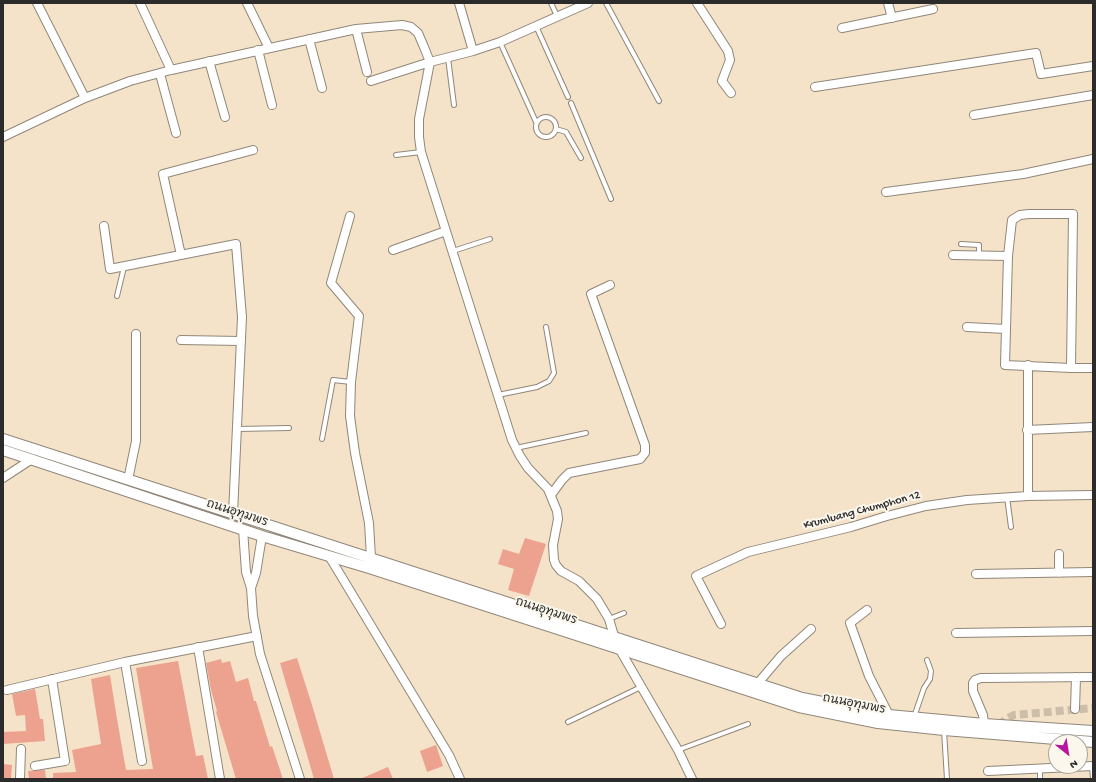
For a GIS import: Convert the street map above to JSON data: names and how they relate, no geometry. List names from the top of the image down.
{
  "streets": {
    "street": ["Krumluang Chumphon 12", "ถนนอุทุมพร"]
  },
  "north": "bottom right"
}
